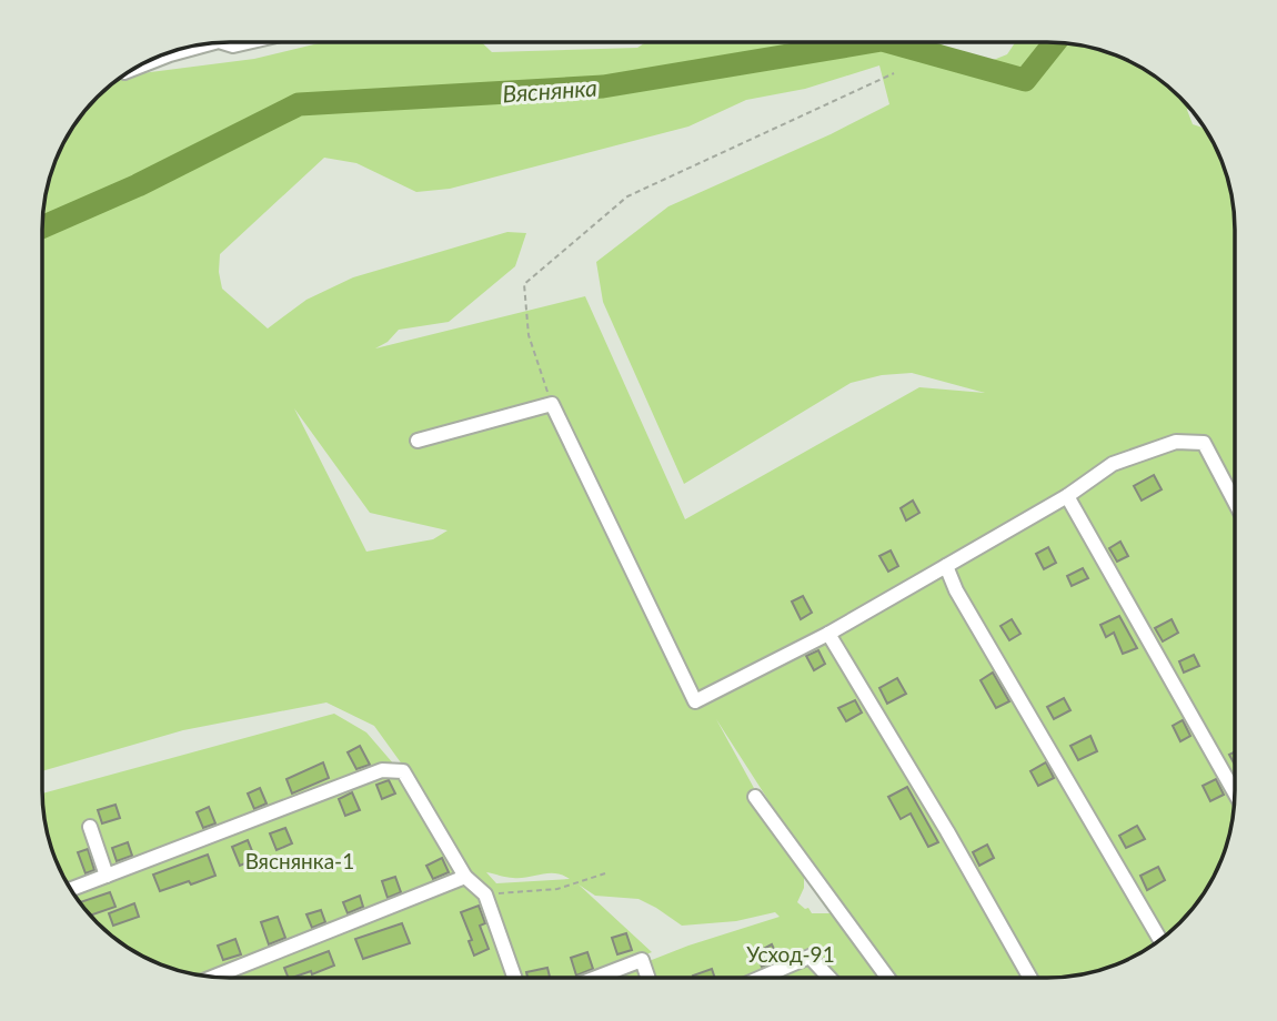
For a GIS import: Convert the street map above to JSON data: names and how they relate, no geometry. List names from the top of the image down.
{
  "water": ["Вяснянка"],
  "parks": ["Вяснянка-1", "Усход-91"]
}
